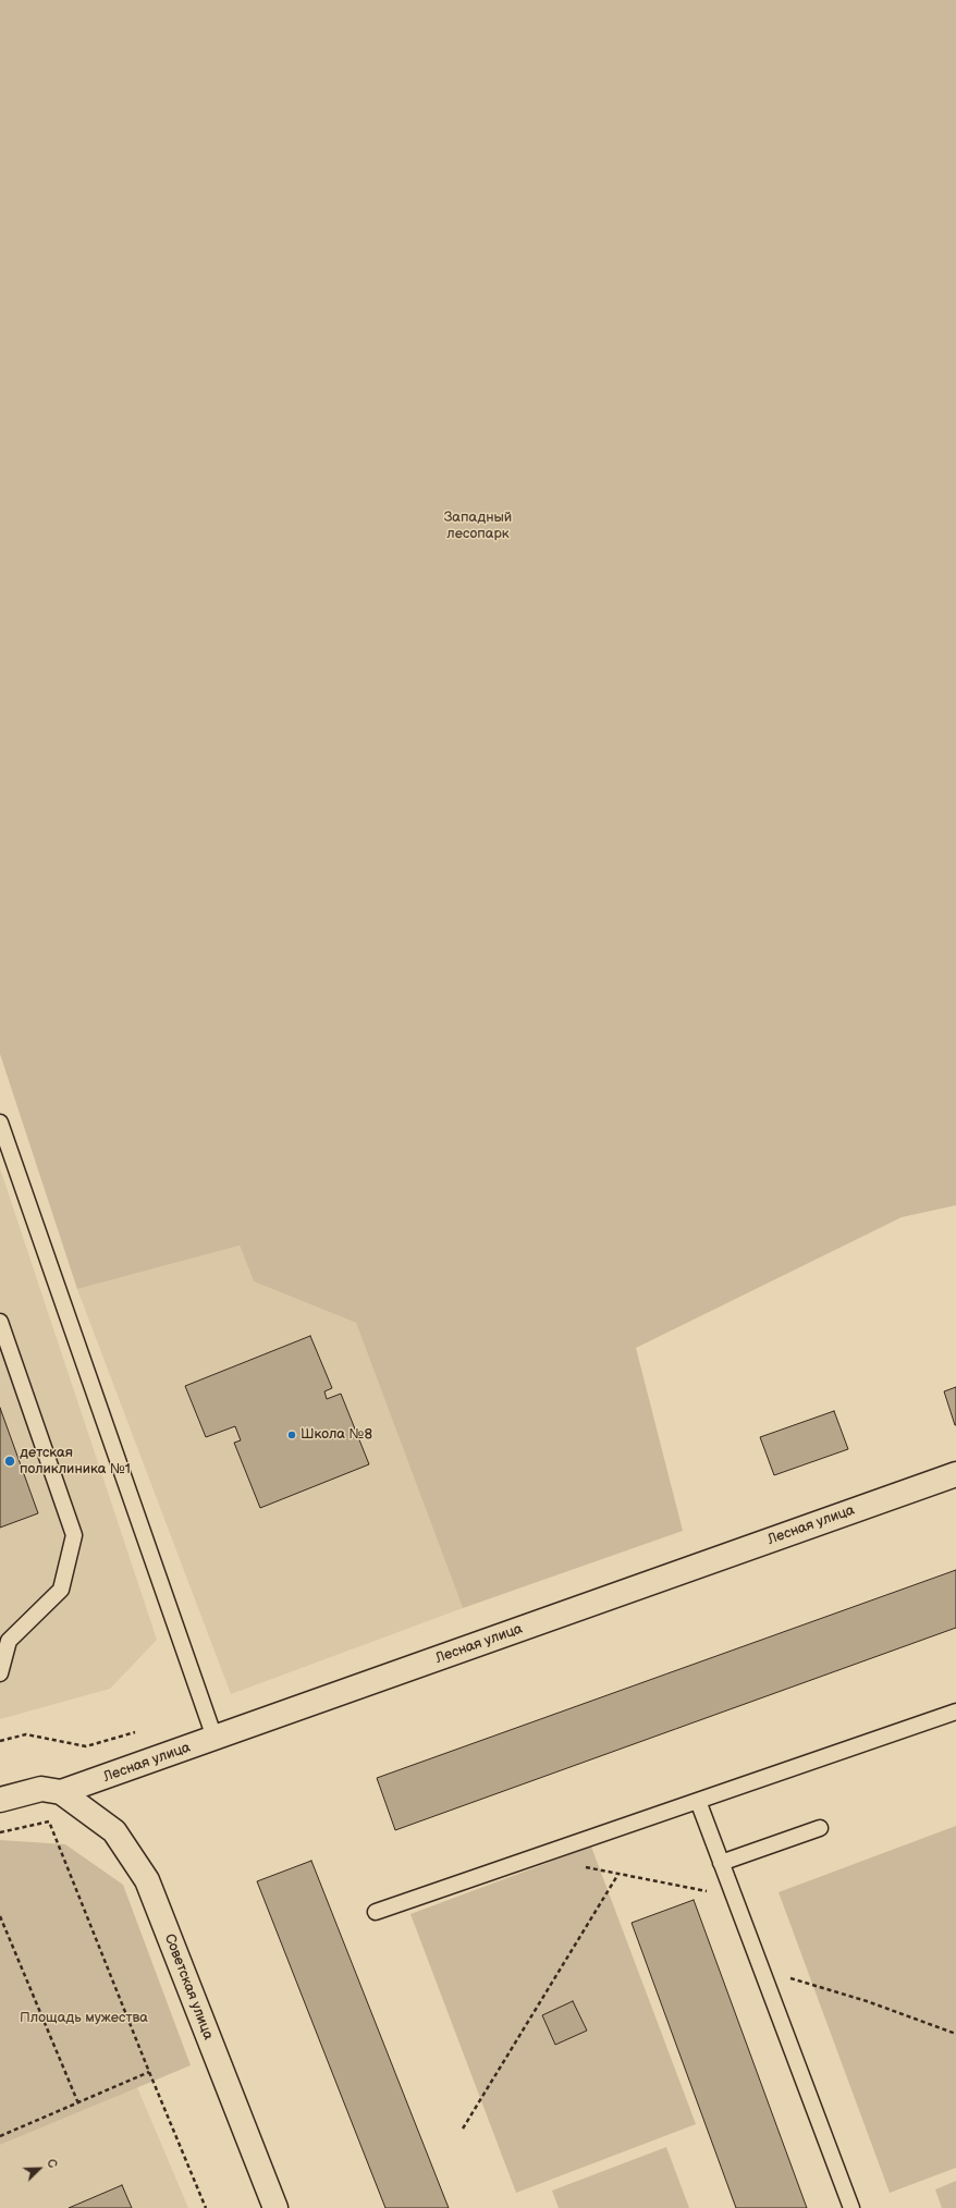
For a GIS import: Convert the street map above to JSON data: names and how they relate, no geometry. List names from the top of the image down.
{
  "streets": {
    "street": ["Лесная улица", "Советская улица"]
  },
  "crossings": [
    ["Лесная улица", "Советская улица"]
  ],
  "parks": ["Западный лесопарк", "Площадь мужества"],
  "places": ["Школа №8", "детская поликлиника №1"],
  "north": "top right"
}
